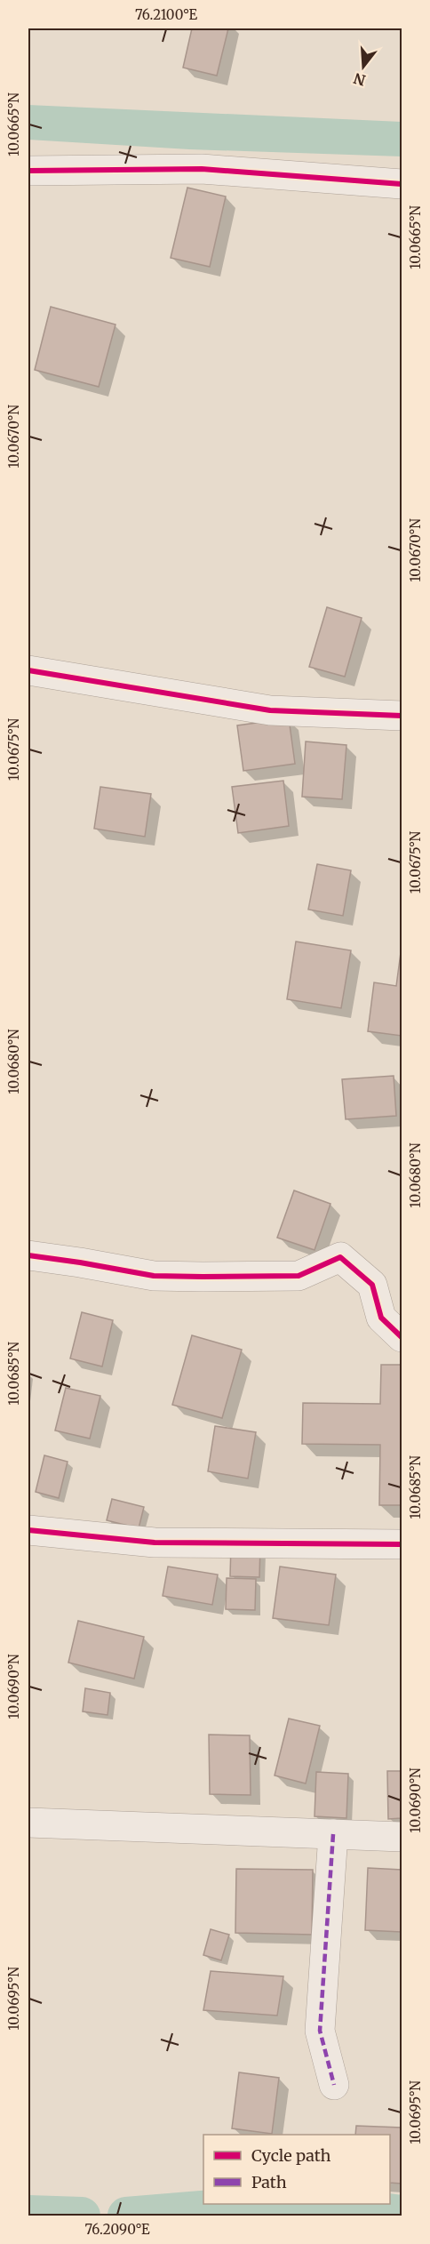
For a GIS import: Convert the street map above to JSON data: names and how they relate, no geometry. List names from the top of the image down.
{
  "legend": ["Cycle path", "Path"],
  "north": "bottom",
  "coordinates": [
    "76.2100°E",
    "10.0665°N",
    "10.0670°N",
    "10.0675°N",
    "10.0680°N",
    "10.0685°N",
    "10.0690°N",
    "10.0695°N",
    "76.2090°E"
  ]
}
